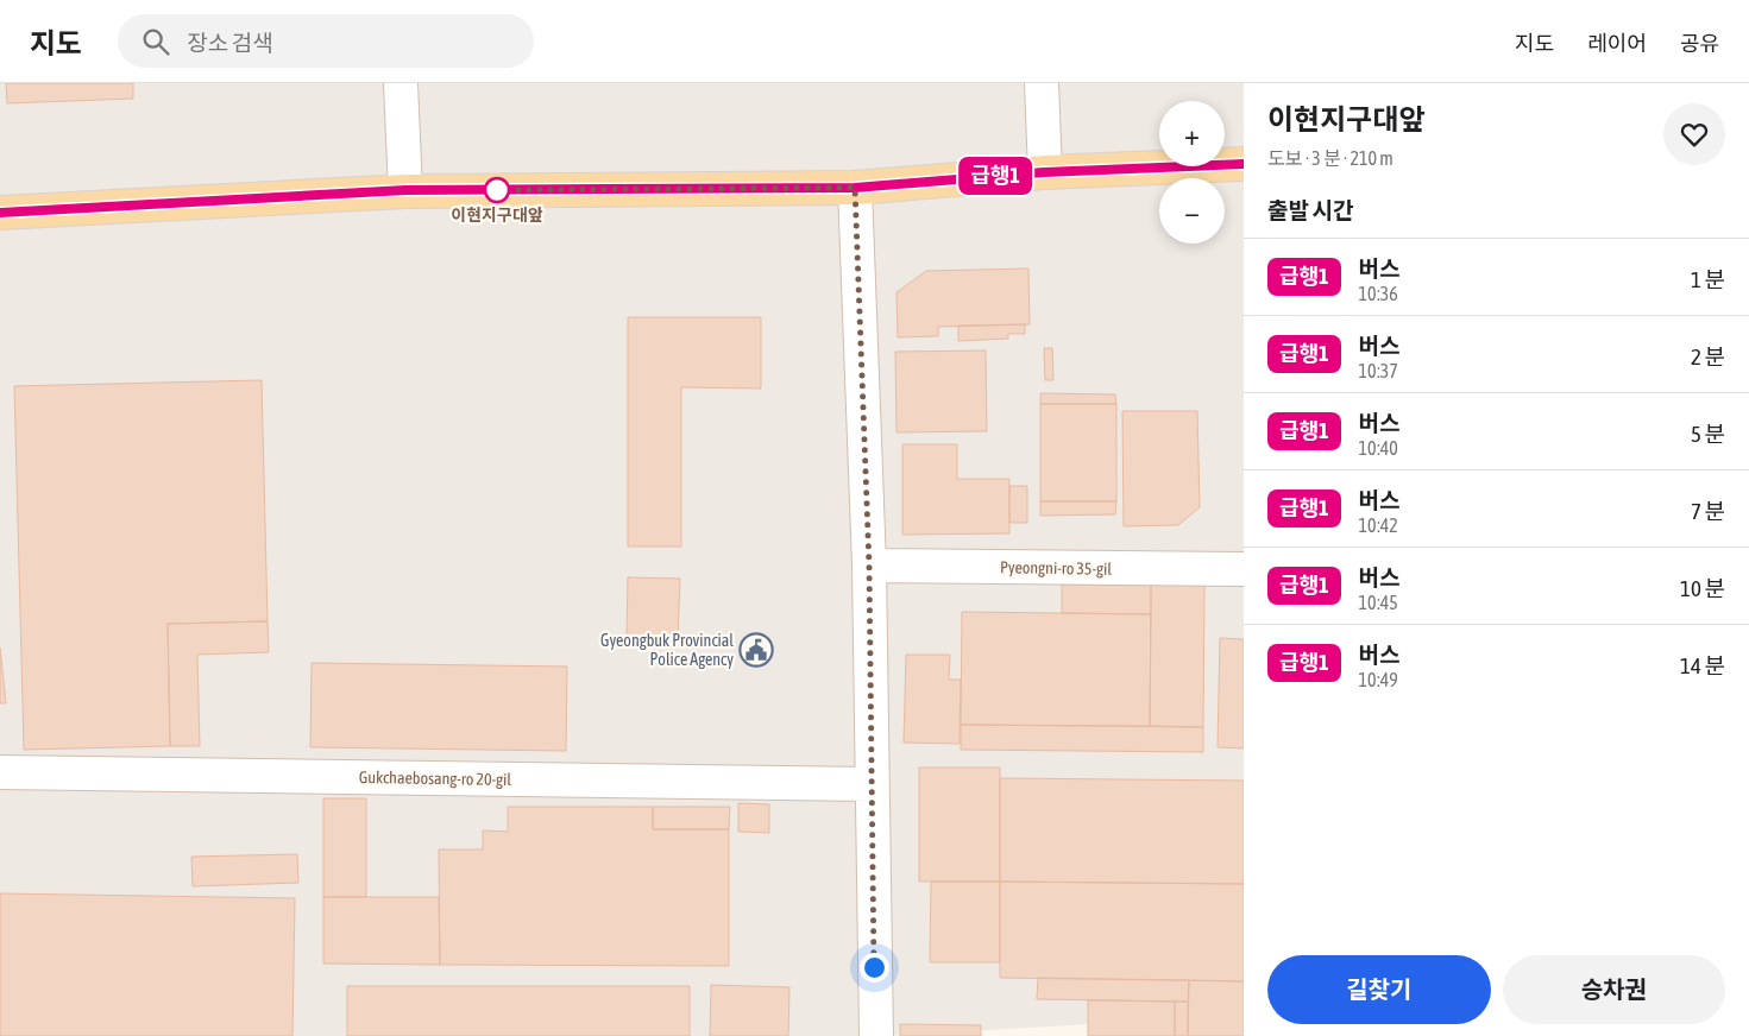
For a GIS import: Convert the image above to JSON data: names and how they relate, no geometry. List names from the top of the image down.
{
  "streets": {
    "street": ["Pyeongni-ro 35-gil", "Gukchaebosang-ro 20-gil"]
  },
  "places": {
    "other": ["이현지구대앞"],
    "public building": ["Gyeongbuk Provincial Police Agency"]
  },
  "lines": ["bus line 급행1"],
  "page": {
    "header": "지도",
    "search": "장소 검색",
    "nav": ["지도", "레이어", "공유"],
    "on_map": "급행1",
    "heading": [
      ["이현지구대앞", "도보 · 3 분 · 210 m"],
      "출발 시간"
    ],
    "map_buttons": ["+", "−"],
    "list": [
      {
        "mark": "급행1",
        "name": "버스",
        "note": "10:36",
        "value": "1 분"
      },
      {
        "mark": "급행1",
        "name": "버스",
        "note": "10:37",
        "value": "2 분"
      },
      {
        "mark": "급행1",
        "name": "버스",
        "note": "10:40",
        "value": "5 분"
      },
      {
        "mark": "급행1",
        "name": "버스",
        "note": "10:42",
        "value": "7 분"
      },
      {
        "mark": "급행1",
        "name": "버스",
        "note": "10:45",
        "value": "10 분"
      },
      {
        "mark": "급행1",
        "name": "버스",
        "note": "10:49",
        "value": "14 분"
      }
    ],
    "buttons": ["길찾기", "승차권"]
  }
}
